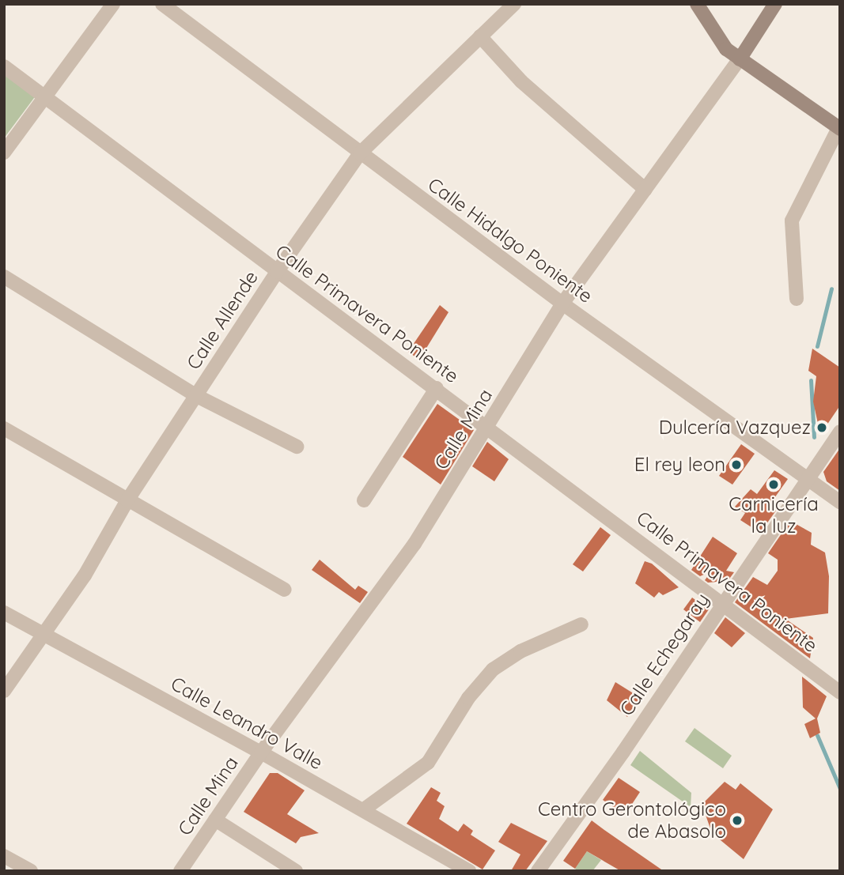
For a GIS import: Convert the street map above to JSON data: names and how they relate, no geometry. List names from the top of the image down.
{
  "streets": {
    "street": [
      "Calle Hidalgo Poniente",
      "Calle Primavera Poniente",
      "Calle Allende",
      "Calle Mina",
      "Calle Echegaray",
      "Calle Leandro Valle"
    ]
  },
  "crossings": [
    ["Calle Hidalgo Poniente", "Calle Allende"],
    ["Calle Hidalgo Poniente", "Calle Mina"],
    ["Calle Hidalgo Poniente", "Calle Echegaray"],
    ["Calle Primavera Poniente", "Calle Allende"],
    ["Calle Primavera Poniente", "Calle Mina"],
    ["Calle Primavera Poniente", "Calle Echegaray"],
    ["Calle Allende", "Calle Leandro Valle"],
    ["Calle Mina", "Calle Leandro Valle"]
  ],
  "places": [
    "Dulcería Vazquez",
    "El rey leon",
    "Carnicería la luz",
    "Centro Gerontológico de Abasolo"
  ]
}
